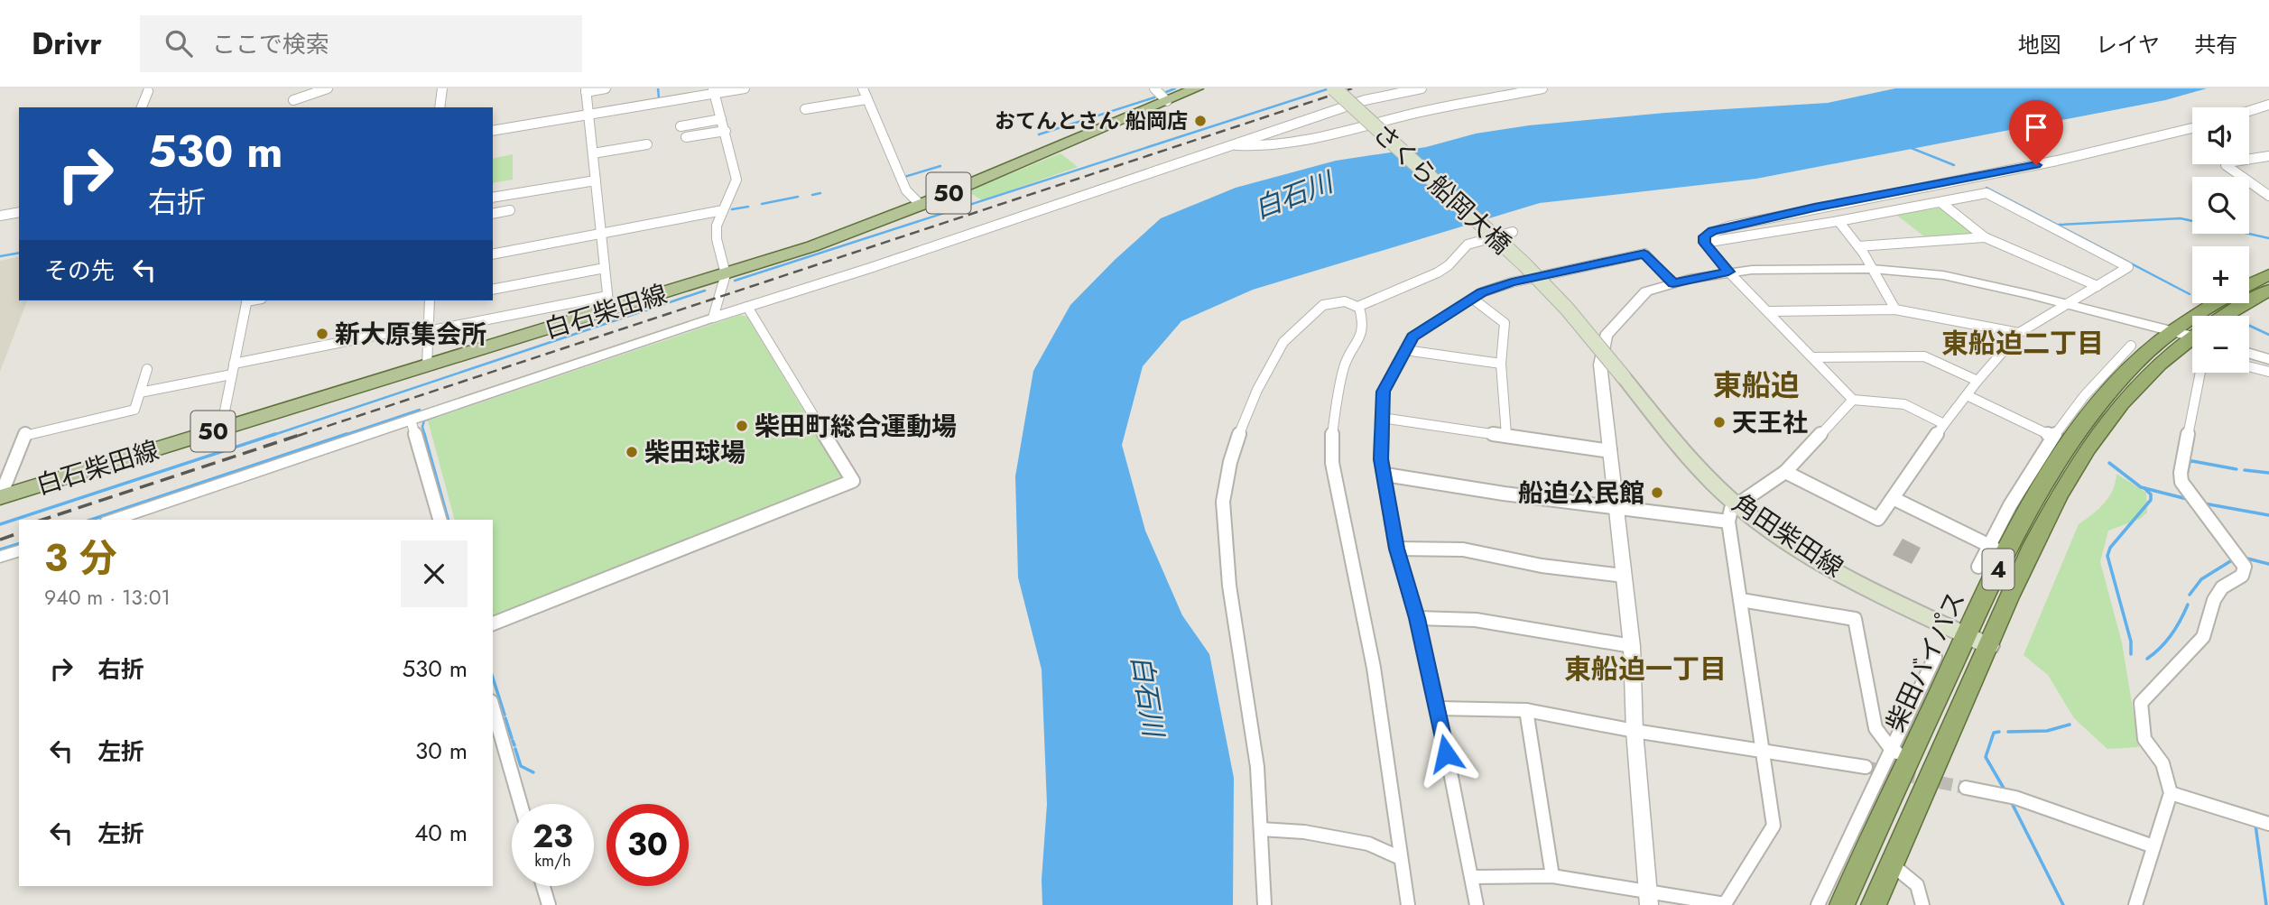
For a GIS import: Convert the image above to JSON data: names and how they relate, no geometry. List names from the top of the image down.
{
  "streets": {
    "highway": ["4", "柴田バイパス"],
    "main road": [
      "さくら船岡大橋",
      "50",
      "白石柴田線",
      "角田柴田線"
    ]
  },
  "crossings": [
    ["さくら船岡大橋", "角田柴田線"],
    ["角田柴田線", "柴田バイパス"]
  ],
  "districts": ["東船迫二丁目", "東船迫", "東船迫一丁目"],
  "water": ["白石川"],
  "places": [
    "おてんとさん 船岡店",
    "新大原集会所",
    "天王社",
    "柴田町総合運動場",
    "柴田球場",
    "船迫公民館"
  ],
  "page": {
    "header": "Drivr",
    "search": "ここで検索",
    "nav": ["地図", "レイヤ", "共有"],
    "map_buttons": ["+", "−"],
    "turn": ["530 m", "右折"],
    "then": "その先",
    "heading": ["3 分", "940 m · 13:01"],
    "list": [
      {
        "name": "右折",
        "value": "530 m"
      },
      {
        "name": "左折",
        "value": "30 m"
      },
      {
        "name": "左折",
        "value": "40 m"
      }
    ],
    "speed": "23 km/h",
    "limit": "30"
  }
}
